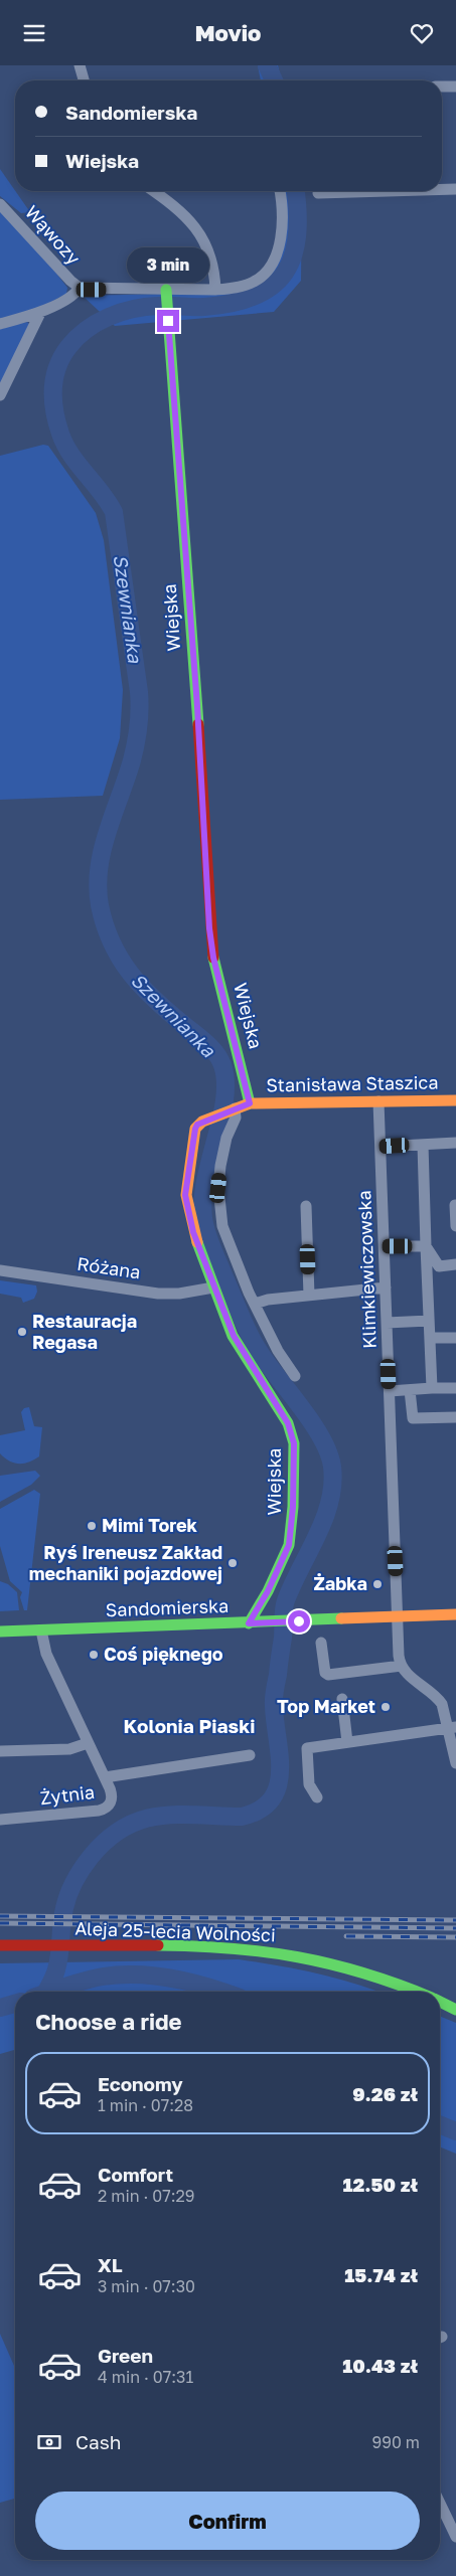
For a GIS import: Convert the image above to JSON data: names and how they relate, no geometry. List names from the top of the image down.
{
  "streets": {
    "street": [
      "Wąwozy",
      "Wiejska",
      "Stanisława Staszica",
      "Różana",
      "Klimkiewiczowska",
      "Sandomierska",
      "Żytnia",
      "Aleja 25-lecia Wolności"
    ]
  },
  "crossings": [
    ["Wąwozy", "Wiejska"],
    ["Wiejska", "Stanisława Staszica"],
    ["Wiejska", "Różana"],
    ["Wiejska", "Sandomierska"],
    ["Stanisława Staszica", "Klimkiewiczowska"],
    ["Klimkiewiczowska", "Sandomierska"]
  ],
  "districts": ["Kolonia Piaski"],
  "water": ["Szewnianka"],
  "places": [
    "Restauracja Regasa",
    "Mimi Torek",
    "Ryś Ireneusz Zakład mechaniki pojazdowej",
    "Żabka",
    "Coś pięknego",
    "Top Market"
  ],
  "page": {
    "header": "Movio",
    "banner": ["Sandomierska", "Wiejska"],
    "bubble": "3 min",
    "heading": "Choose a ride",
    "list": [
      {
        "name": "Economy",
        "note": "1 min · 07:28",
        "value": "9.26 zł"
      },
      {
        "name": "Comfort",
        "note": "2 min · 07:29",
        "value": "12.50 zł"
      },
      {
        "name": "XL",
        "note": "3 min · 07:30",
        "value": "15.74 zł"
      },
      {
        "name": "Green",
        "note": "4 min · 07:31",
        "value": "10.43 zł"
      }
    ],
    "pay": ["Cash", "990 m"],
    "buttons": "Confirm"
  }
}
